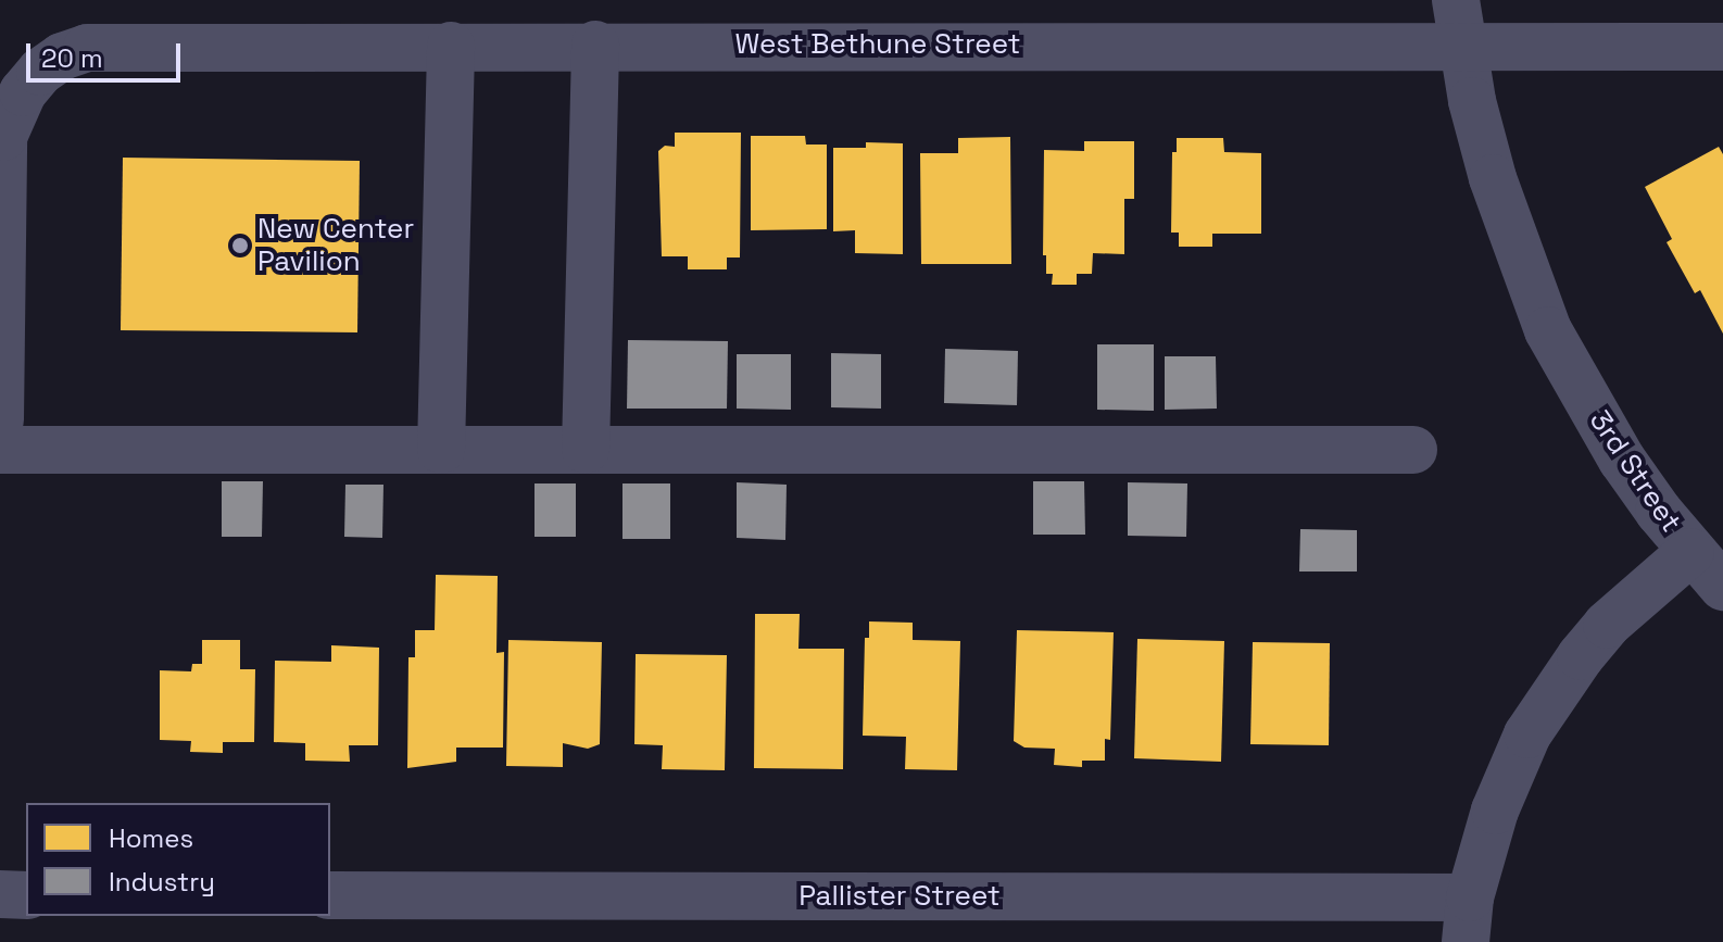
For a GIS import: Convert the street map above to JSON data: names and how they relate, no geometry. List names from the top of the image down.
{
  "streets": {
    "street": ["West Bethune Street", "3rd Street", "Pallister Street"]
  },
  "crossings": [
    ["West Bethune Street", "3rd Street"],
    ["3rd Street", "Pallister Street"]
  ],
  "places": ["New Center Pavilion"],
  "legend": ["Homes", "Industry"],
  "scale_bar": "20 m"
}
